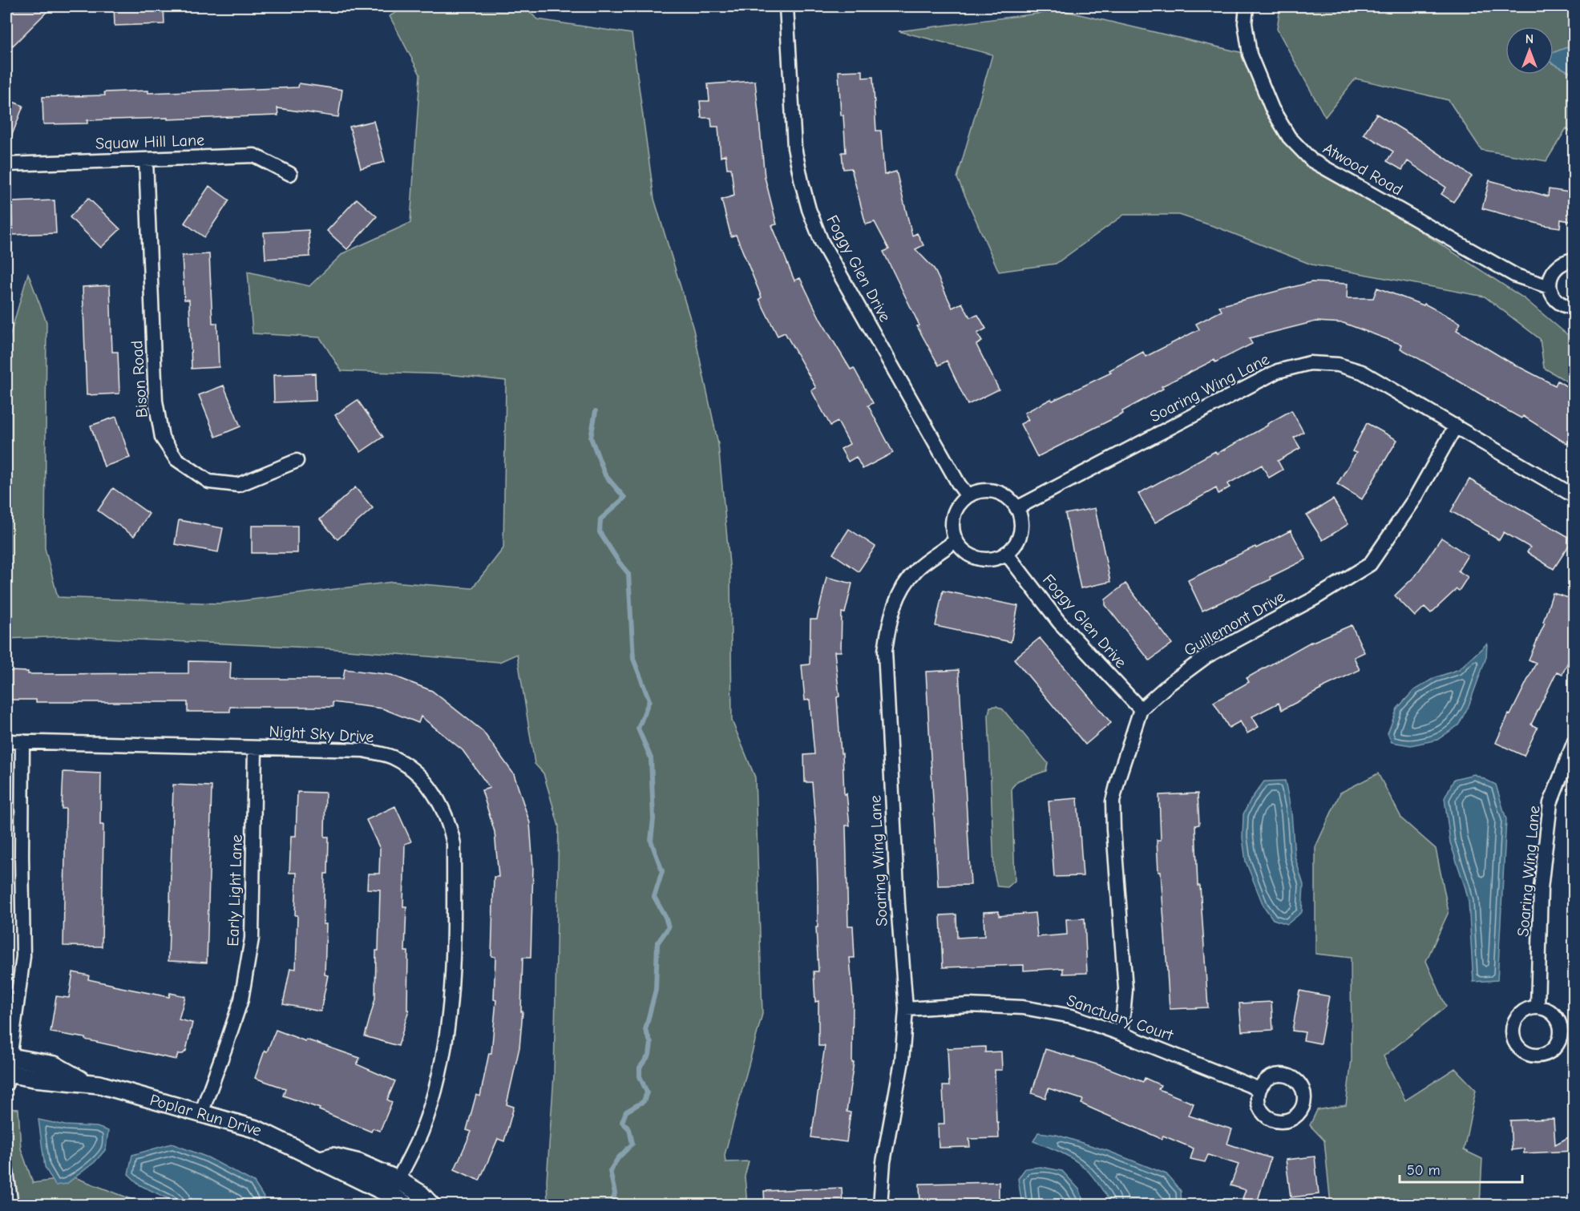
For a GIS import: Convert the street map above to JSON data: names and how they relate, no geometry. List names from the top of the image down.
{
  "streets": {
    "street": [
      "Squaw Hill Lane",
      "Atwood Road",
      "Foggy Glen Drive",
      "Bison Road",
      "Soaring Wing Lane",
      "Guillemont Drive",
      "Night Sky Drive",
      "Early Light Lane",
      "Sanctuary Court",
      "Poplar Run Drive"
    ]
  },
  "crossings": [
    ["Squaw Hill Lane", "Bison Road"],
    ["Foggy Glen Drive", "Soaring Wing Lane"],
    ["Foggy Glen Drive", "Guillemont Drive"],
    ["Soaring Wing Lane", "Guillemont Drive"],
    ["Soaring Wing Lane", "Sanctuary Court"],
    ["Night Sky Drive", "Early Light Lane"],
    ["Night Sky Drive", "Poplar Run Drive"],
    ["Early Light Lane", "Poplar Run Drive"]
  ],
  "scale_bar": "50 m",
  "north": "top"
}
